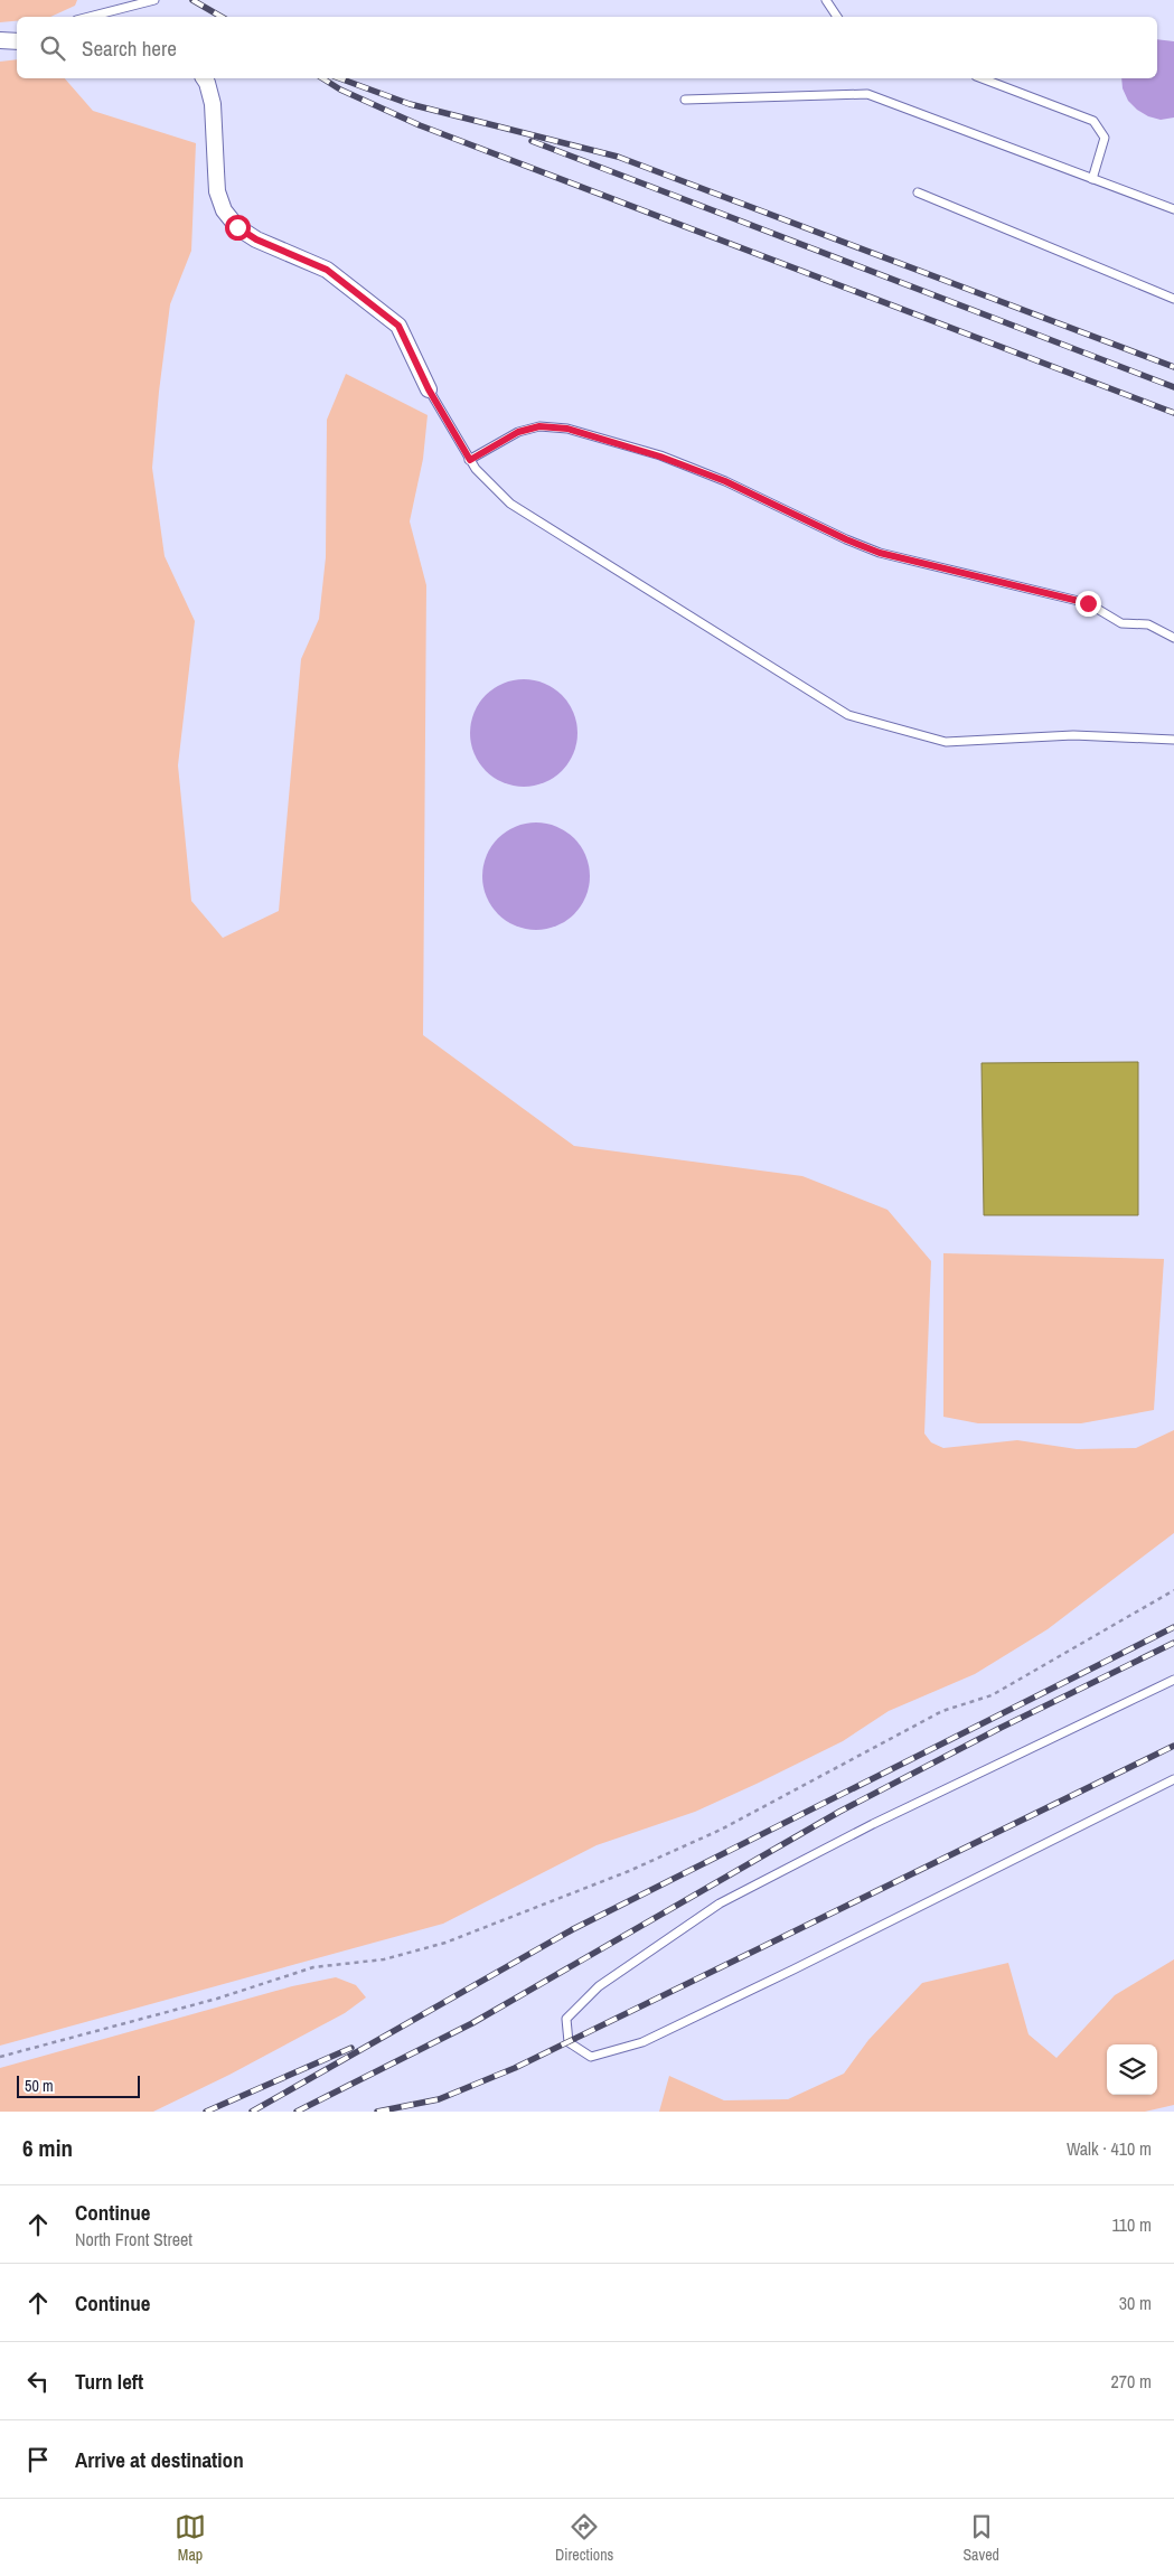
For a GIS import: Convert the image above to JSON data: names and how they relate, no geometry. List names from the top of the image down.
{
  "scale_bar": "50 m",
  "page": {
    "search": "Search here",
    "scale": "50 m",
    "heading": ["6 min", "Walk · 410 m"],
    "list": [
      ["Continue", "North Front Street", "110 m"],
      ["Continue", "30 m"],
      ["Turn left", "270 m"],
      "Arrive at destination"
    ],
    "nav": ["Map", "Directions", "Saved"]
  }
}
